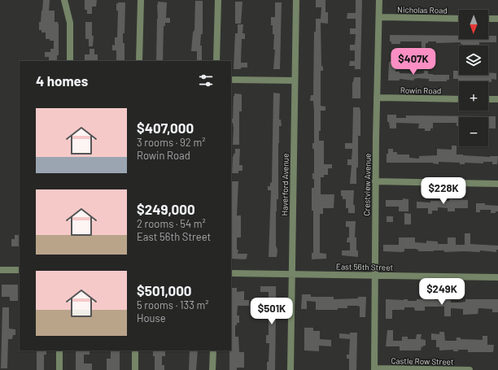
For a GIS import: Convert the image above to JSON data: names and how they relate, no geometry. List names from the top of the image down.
{
  "streets": {
    "street": [
      "Nicholas Road",
      "Rowin Road",
      "Haverford Avenue",
      "Crestview Avenue",
      "East 56th Street",
      "Castle Row Street"
    ]
  },
  "crossings": [
    ["Nicholas Road", "Crestview Avenue"],
    ["Rowin Road", "Crestview Avenue"],
    ["Haverford Avenue", "East 56th Street"],
    ["Crestview Avenue", "East 56th Street"],
    ["Crestview Avenue", "Castle Row Street"]
  ],
  "north": "bottom",
  "page": {
    "map_buttons": ["+", "−"],
    "price": [
      "$407K",
      "$228K",
      "$249K",
      "$501K"
    ],
    "heading": "4 homes",
    "list": [
      {
        "name": "$407,000",
        "note": "3 rooms · 92 m² · Rowin Road"
      },
      {
        "name": "$249,000",
        "note": "2 rooms · 54 m² · East 56th Street"
      },
      {
        "name": "$501,000",
        "note": "5 rooms · 133 m² · House"
      }
    ]
  }
}
